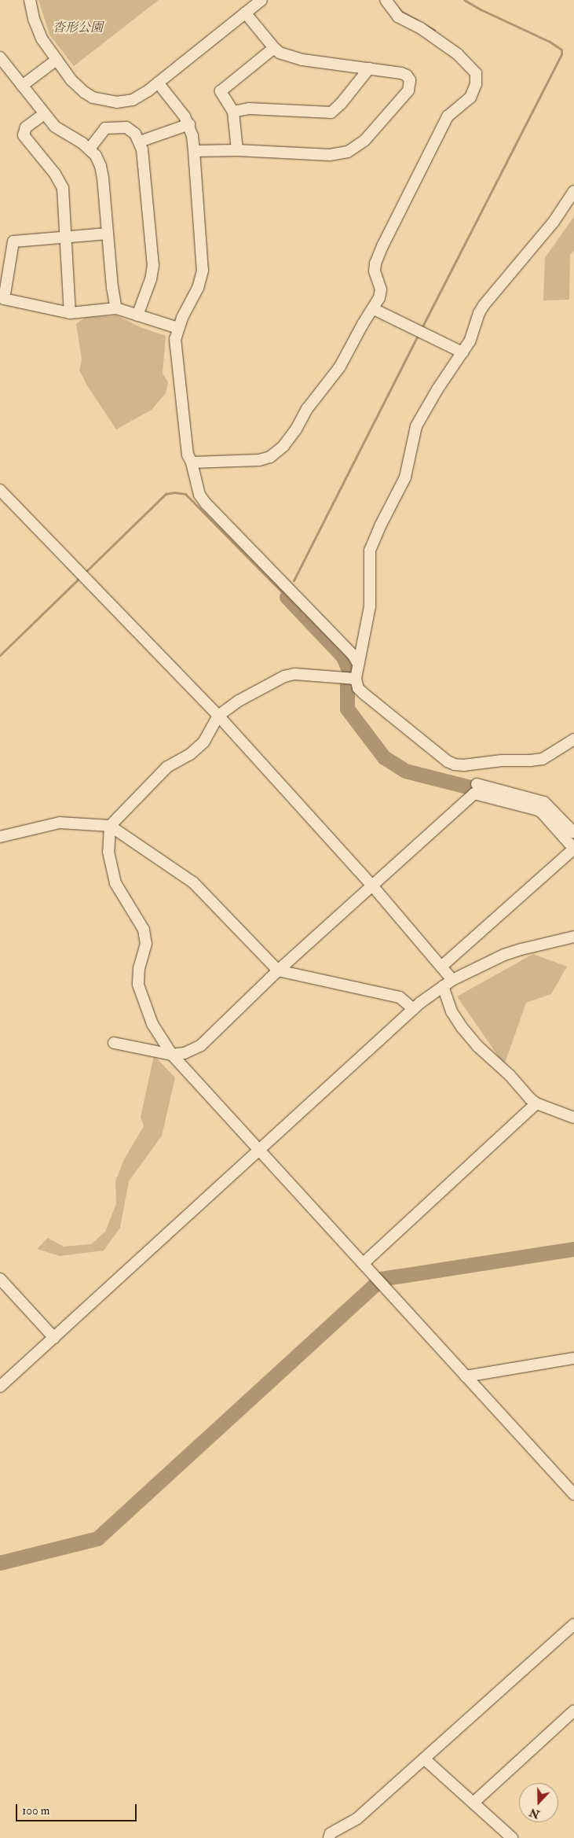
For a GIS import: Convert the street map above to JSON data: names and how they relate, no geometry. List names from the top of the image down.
{
  "parks": ["沓形公園"],
  "scale_bar": "100 m",
  "north": "bottom"
}
